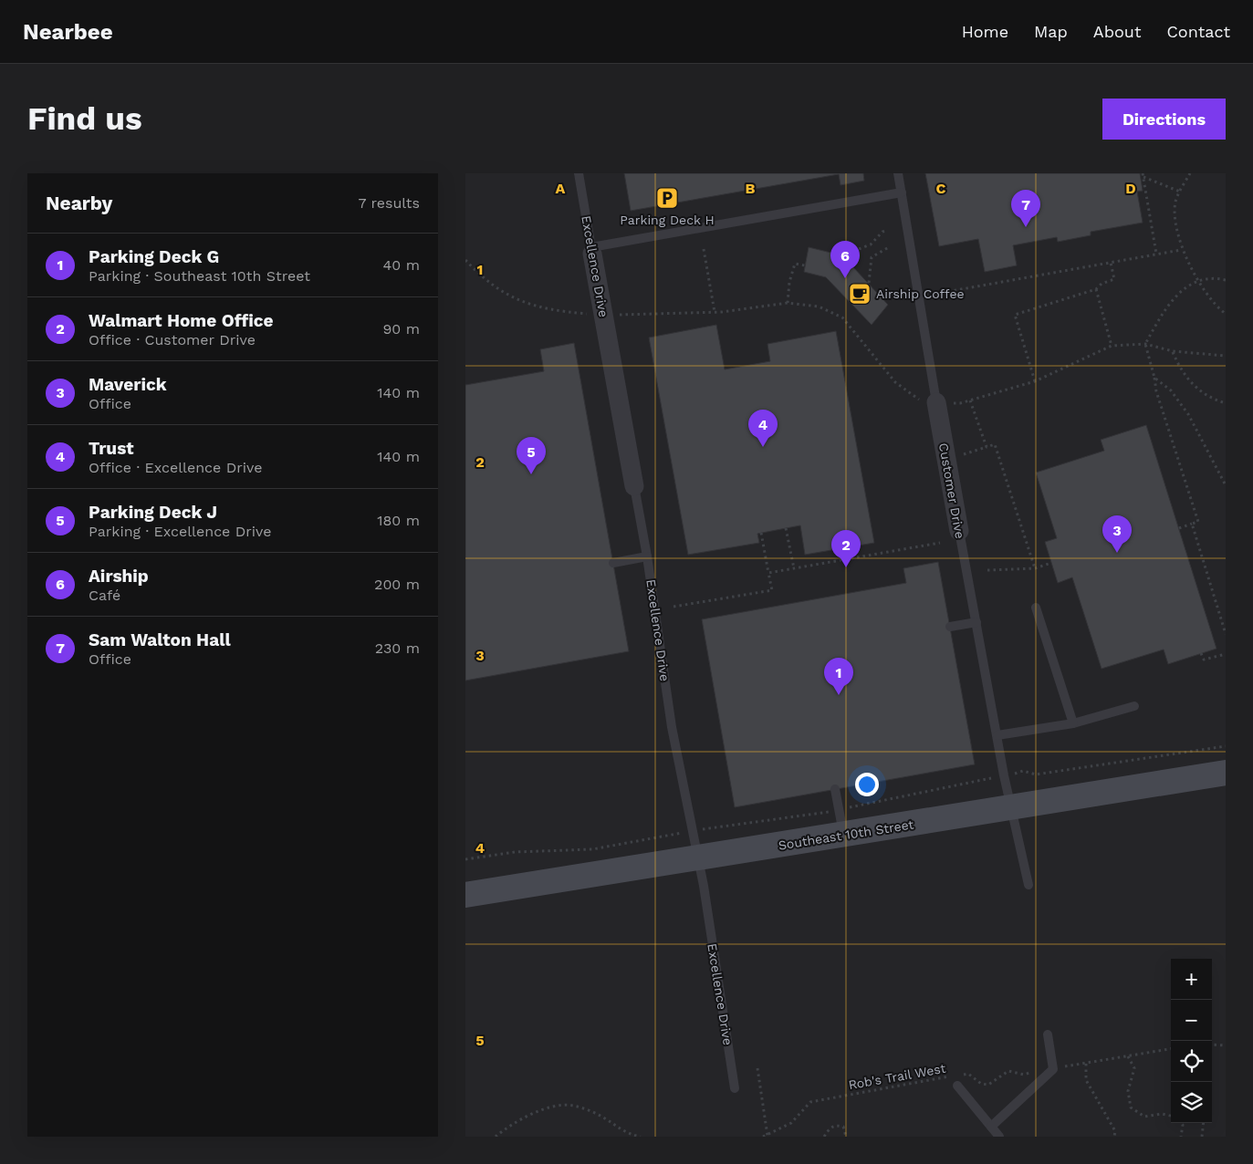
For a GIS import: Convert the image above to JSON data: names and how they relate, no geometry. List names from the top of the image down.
{
  "streets": {
    "street": ["Excellence Drive", "Customer Drive", "Southeast 10th Street"],
    "path": ["Rob's Trail West"]
  },
  "crossings": [
    ["Excellence Drive", "Southeast 10th Street"],
    ["Customer Drive", "Southeast 10th Street"]
  ],
  "places": {
    "parking": ["Parking Deck H"],
    "cafe": ["Airship Coffee"]
  },
  "page": {
    "header": "Nearbee",
    "nav": [
      "Home",
      "Map",
      "About",
      "Contact"
    ],
    "buttons": "Directions",
    "title": "Find us",
    "heading": ["Nearby", "7 results"],
    "pins": [
      "7",
      "6",
      "4",
      "5",
      "3",
      "2",
      "1"
    ],
    "list": [
      {
        "mark": "1",
        "name": "Parking Deck G",
        "note": "Parking · Southeast 10th Street",
        "value": "40 m"
      },
      {
        "mark": "2",
        "name": "Walmart Home Office",
        "note": "Office · Customer Drive",
        "value": "90 m"
      },
      {
        "mark": "3",
        "name": "Maverick",
        "note": "Office",
        "value": "140 m"
      },
      {
        "mark": "4",
        "name": "Trust",
        "note": "Office · Excellence Drive",
        "value": "140 m"
      },
      {
        "mark": "5",
        "name": "Parking Deck J",
        "note": "Parking · Excellence Drive",
        "value": "180 m"
      },
      {
        "mark": "6",
        "name": "Airship",
        "note": "Café",
        "value": "200 m"
      },
      {
        "mark": "7",
        "name": "Sam Walton Hall",
        "note": "Office",
        "value": "230 m"
      }
    ],
    "map_buttons": ["+", "−"]
  },
  "grid": {
    "columns": [
      "A",
      "B",
      "C",
      "D"
    ],
    "rows": [
      "1",
      "2",
      "3",
      "4",
      "5"
    ]
  }
}
